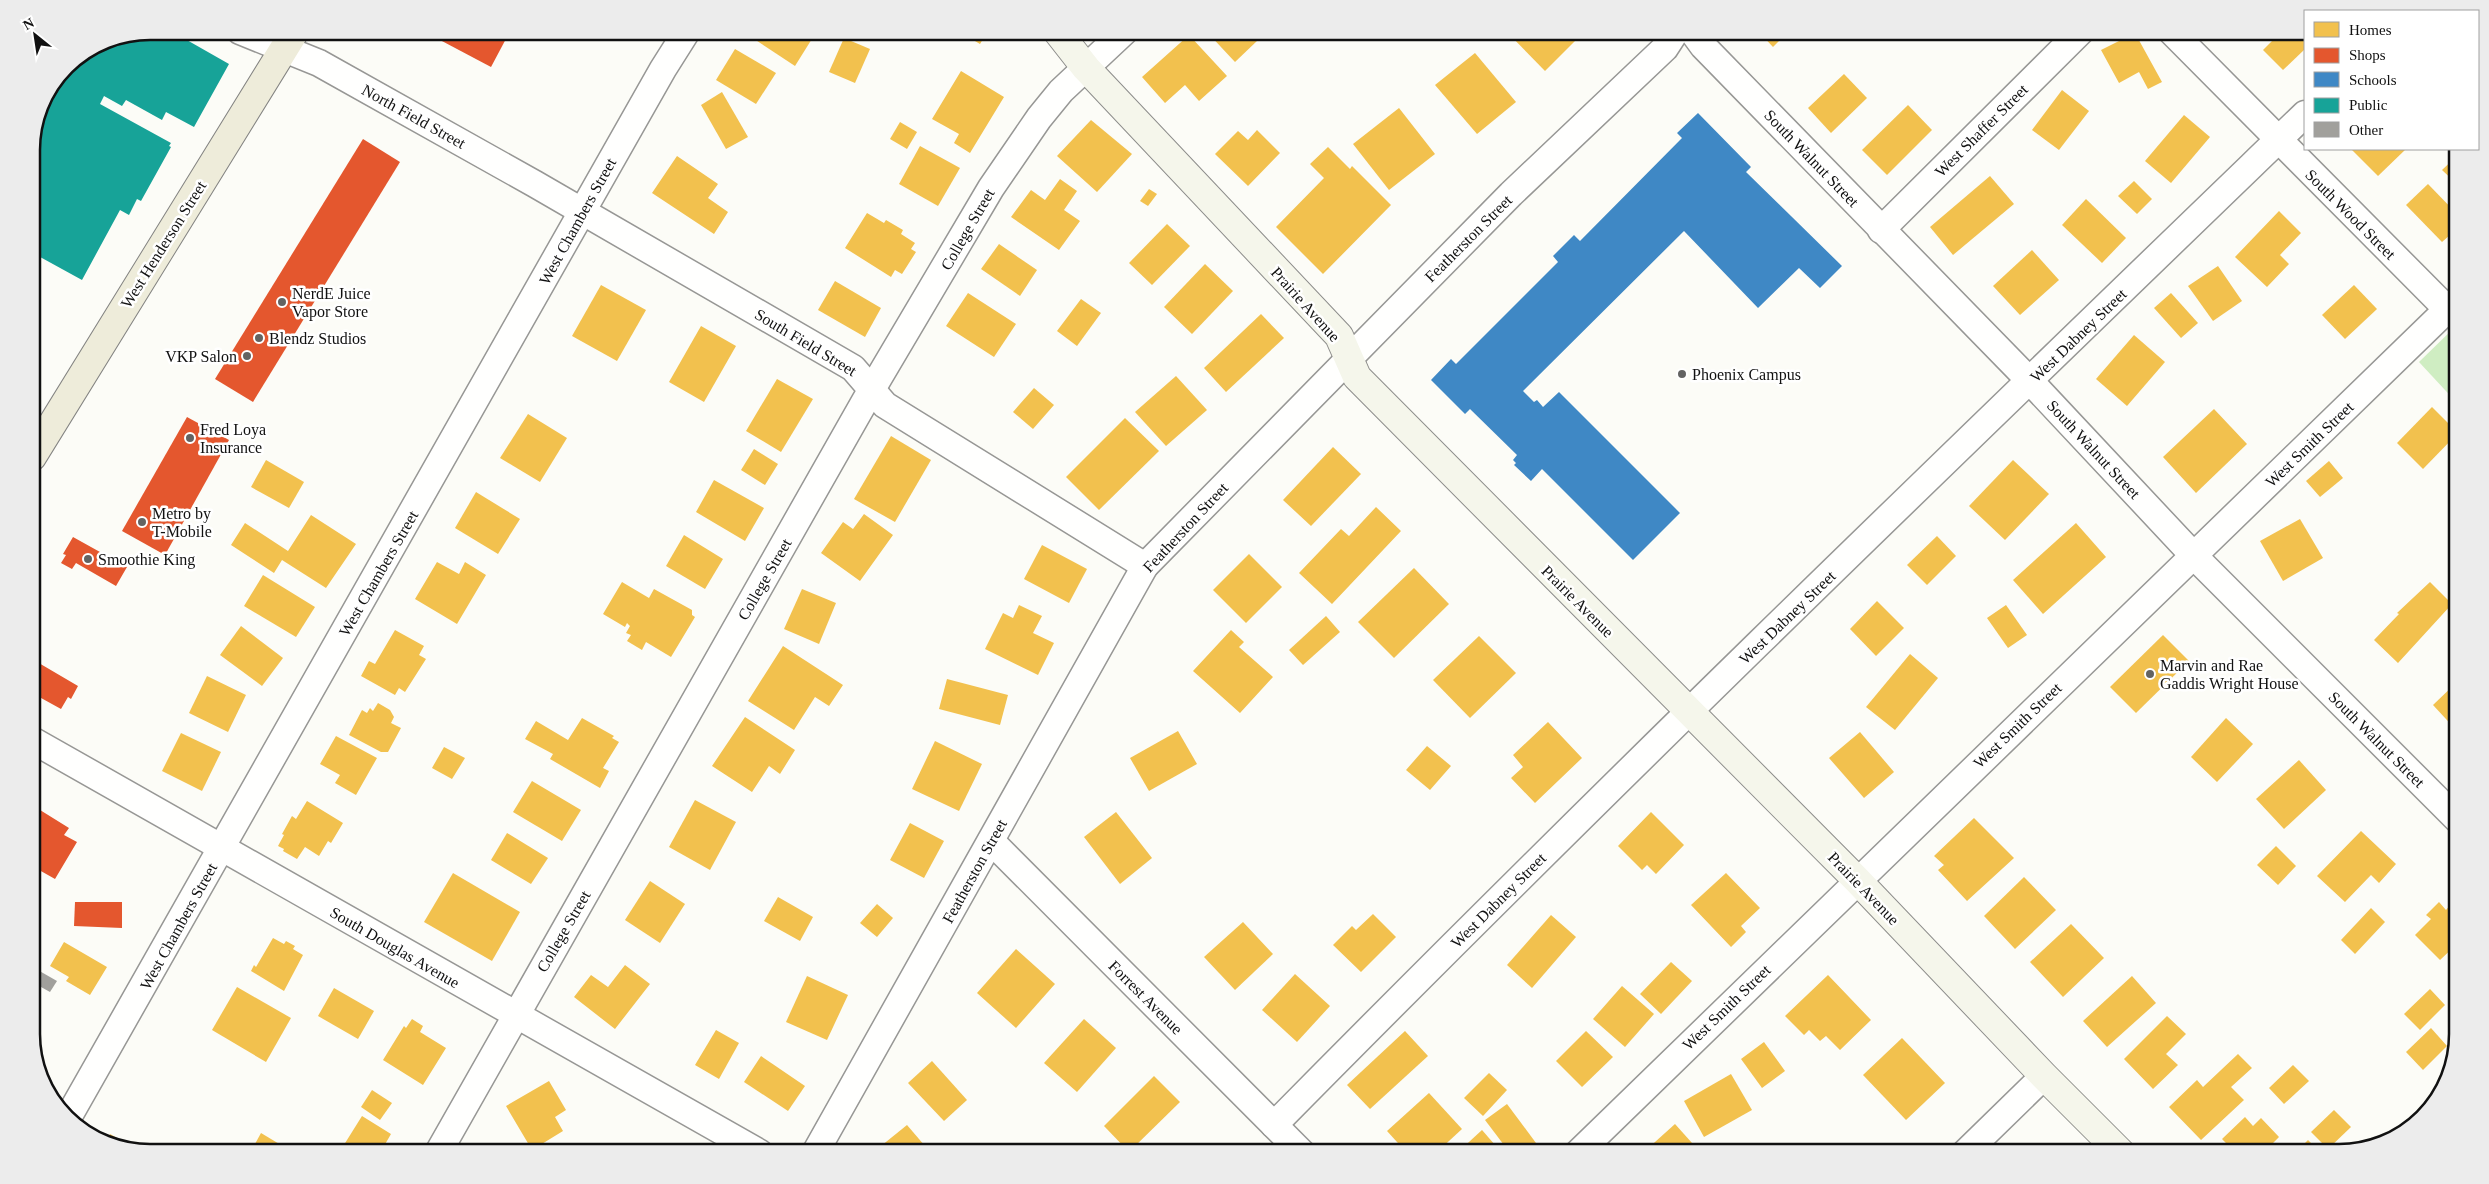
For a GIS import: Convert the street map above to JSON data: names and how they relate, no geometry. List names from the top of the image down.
{
  "streets": {
    "main road": ["West Henderson Street"],
    "street": [
      "North Field Street",
      "West Shaffer Street",
      "South Walnut Street",
      "South Wood Street",
      "West Chambers Street",
      "College Street",
      "Featherston Street",
      "Prairie Avenue",
      "West Dabney Street",
      "South Field Street",
      "West Smith Street",
      "South Douglas Avenue",
      "Forrest Avenue"
    ]
  },
  "crossings": [
    ["North Field Street", "West Chambers Street"],
    ["North Field Street", "West Henderson Street"],
    ["North Field Street", "South Field Street"],
    ["West Shaffer Street", "South Walnut Street"],
    ["South Walnut Street", "West Dabney Street"],
    ["South Walnut Street", "West Smith Street"],
    ["South Wood Street", "West Dabney Street"],
    ["West Chambers Street", "South Field Street"],
    ["West Chambers Street", "South Douglas Avenue"],
    ["College Street", "Prairie Avenue"],
    ["College Street", "South Field Street"],
    ["College Street", "South Douglas Avenue"],
    ["Featherston Street", "Prairie Avenue"],
    ["Featherston Street", "South Field Street"],
    ["Featherston Street", "Forrest Avenue"],
    ["Prairie Avenue", "West Dabney Street"],
    ["Prairie Avenue", "West Smith Street"],
    ["West Dabney Street", "Forrest Avenue"]
  ],
  "places": [
    "NerdE Juice Vapor Store",
    "Blendz Studios",
    "VKP Salon",
    "Phoenix Campus",
    "Fred Loya Insurance",
    "Metro by T-Mobile",
    "Smoothie King",
    "Marvin and Rae Gaddis Wright House"
  ],
  "legend": [
    "Homes",
    "Shops",
    "Schools",
    "Public",
    "Other"
  ],
  "north": "top left"
}
